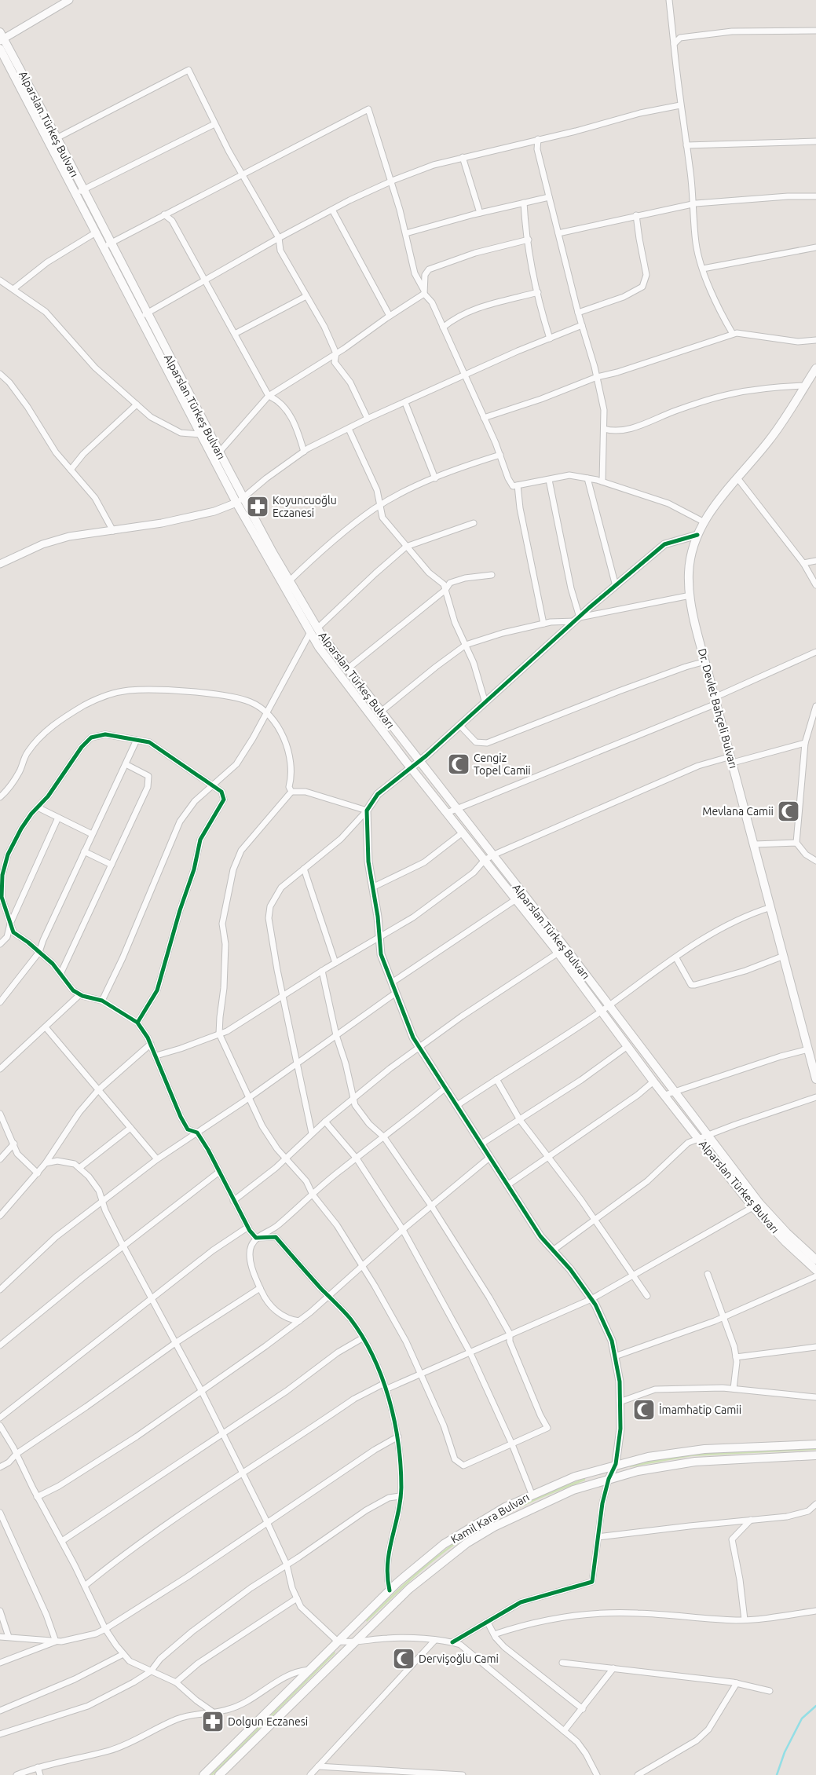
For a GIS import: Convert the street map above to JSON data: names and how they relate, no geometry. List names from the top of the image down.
{
  "streets": {
    "main road": ["Alparslan Türkeş Bulvarı", "Dr. Devlet Bahçeli Bulvarı", "Kamil Kara Bulvarı"]
  },
  "places": {
    "pharmacy": ["Koyuncuoğlu Eczanesi", "Dolgun Eczanesi"],
    "mosque": [
      "Cengiz Topel Camii",
      "Mevlana Camii",
      "İmamhatip Camii",
      "Dervişoğlu Cami"
    ]
  }
}
